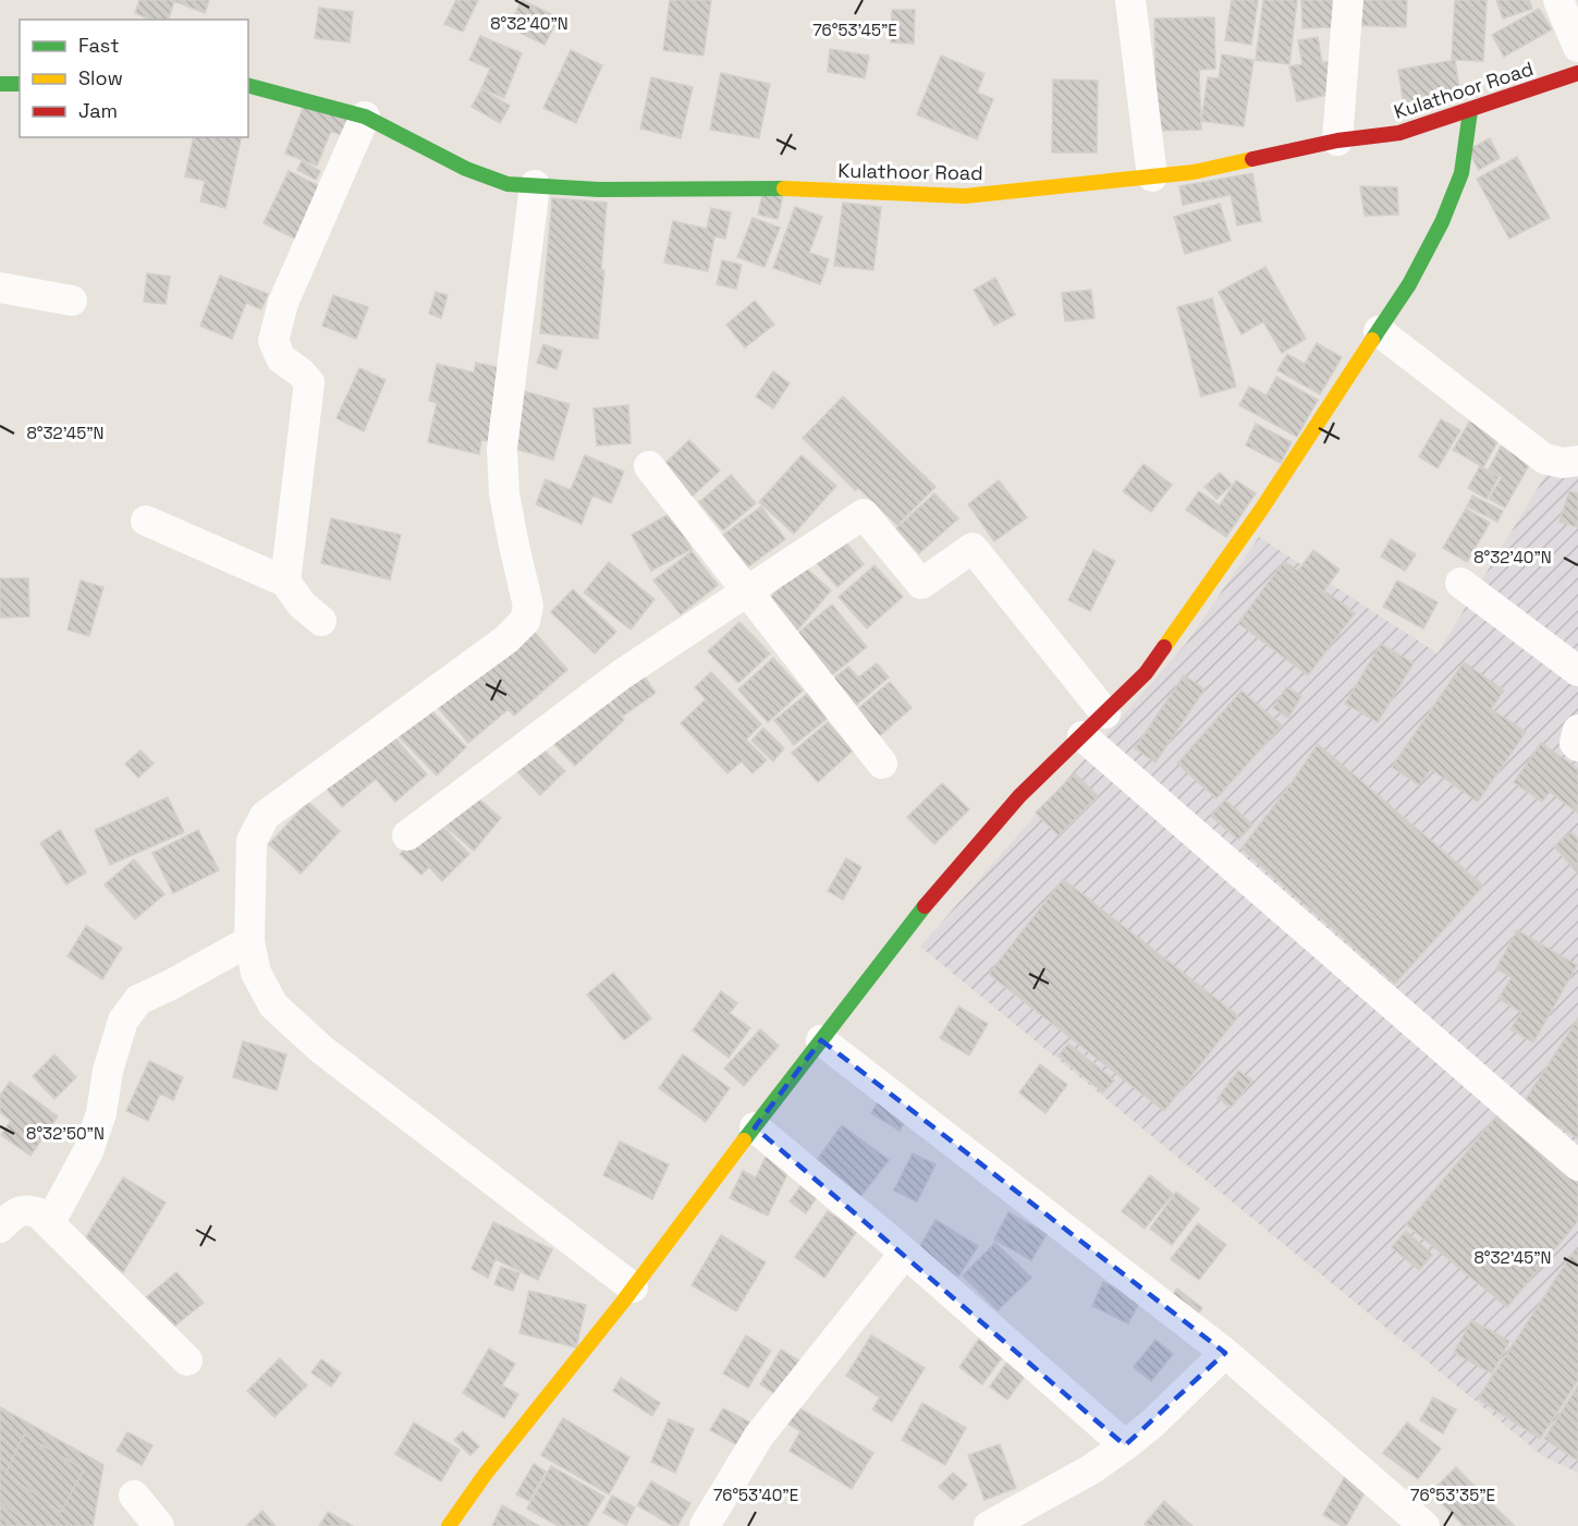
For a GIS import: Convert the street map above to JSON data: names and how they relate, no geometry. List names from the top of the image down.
{
  "streets": {
    "street": ["Kulathoor Road"]
  },
  "legend": ["Fast", "Slow", "Jam"],
  "coordinates": [
    "8°32'40\"N",
    "76°53'45\"E",
    "8°32'45\"N",
    "8°32'50\"N",
    "76°53'40\"E",
    "76°53'35\"E"
  ]
}
